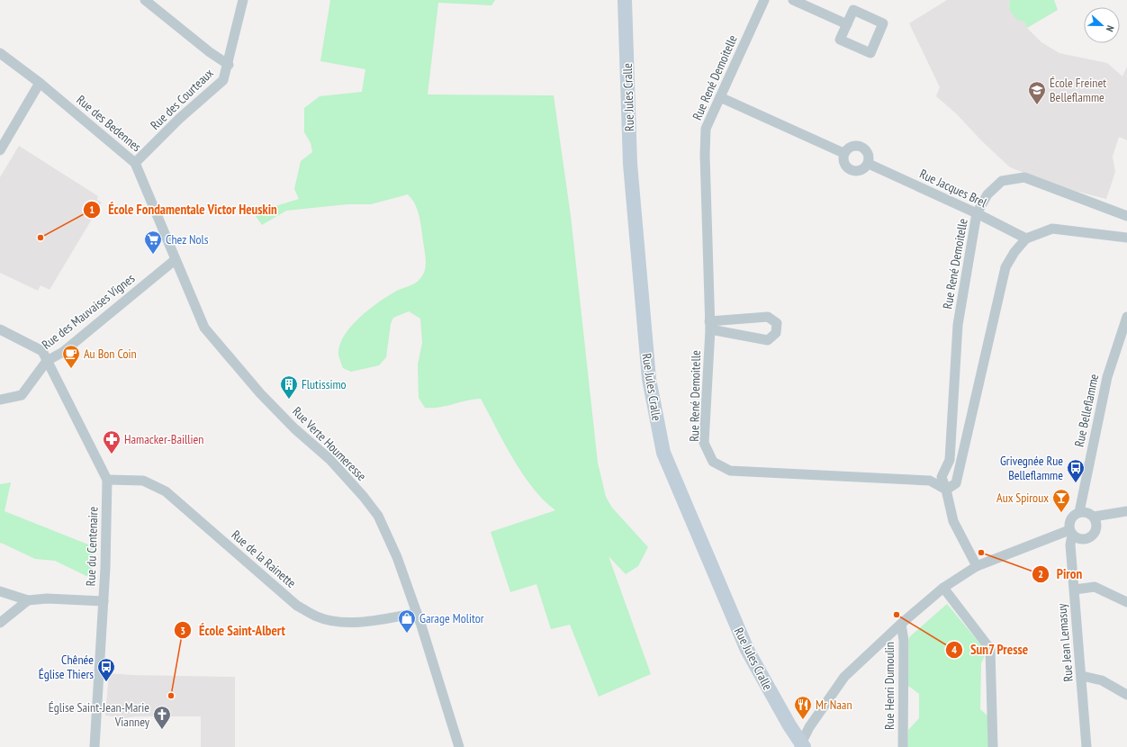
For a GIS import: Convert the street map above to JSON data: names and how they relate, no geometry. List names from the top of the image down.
{
  "streets": {
    "street": [
      "Rue René Demoitelle",
      "Rue Jules Cralle",
      "Rue des Courteaux",
      "Rue des Bedennes",
      "Rue Jacques Brel",
      "Rue des Mauvaises Vignes",
      "Rue Belleflamme",
      "Rue Verte Houmeresse",
      "Rue du Centenaire",
      "Rue de la Rainette",
      "Rue Jean Lemasuy",
      "Rue Henri Dumoulin"
    ]
  },
  "crossings": [
    ["Rue René Demoitelle", "Rue Jacques Brel"],
    ["Rue des Courteaux", "Rue des Bedennes"],
    ["Rue des Bedennes", "Rue des Mauvaises Vignes"],
    ["Rue des Bedennes", "Rue Verte Houmeresse"],
    ["Rue des Mauvaises Vignes", "Rue Verte Houmeresse"],
    ["Rue des Mauvaises Vignes", "Rue du Centenaire"],
    ["Rue Belleflamme", "Rue Jean Lemasuy"],
    ["Rue Verte Houmeresse", "Rue de la Rainette"],
    ["Rue du Centenaire", "Rue de la Rainette"]
  ],
  "places": {
    "school or university": ["École Freinet Belleflamme"],
    "other": [
      "École Fondamentale Victor Heuskin",
      "Piron",
      "Sun7 Presse",
      "École Saint-Albert"
    ],
    "supermarket": ["Chez Nols"],
    "cafe": ["Au Bon Coin"],
    "building": ["Flutissimo"],
    "pharmacy": ["Hamacker-Baillien"],
    "bus stop": ["Grivegnée Rue Belleflamme", "Chênée Église Thiers"],
    "bar": ["Aux Spiroux"],
    "shop": ["Garage Molitor"],
    "restaurant": ["Mr Naan"],
    "church": ["Église Saint-Jean-Marie Vianney"]
  },
  "north": "right"
}
